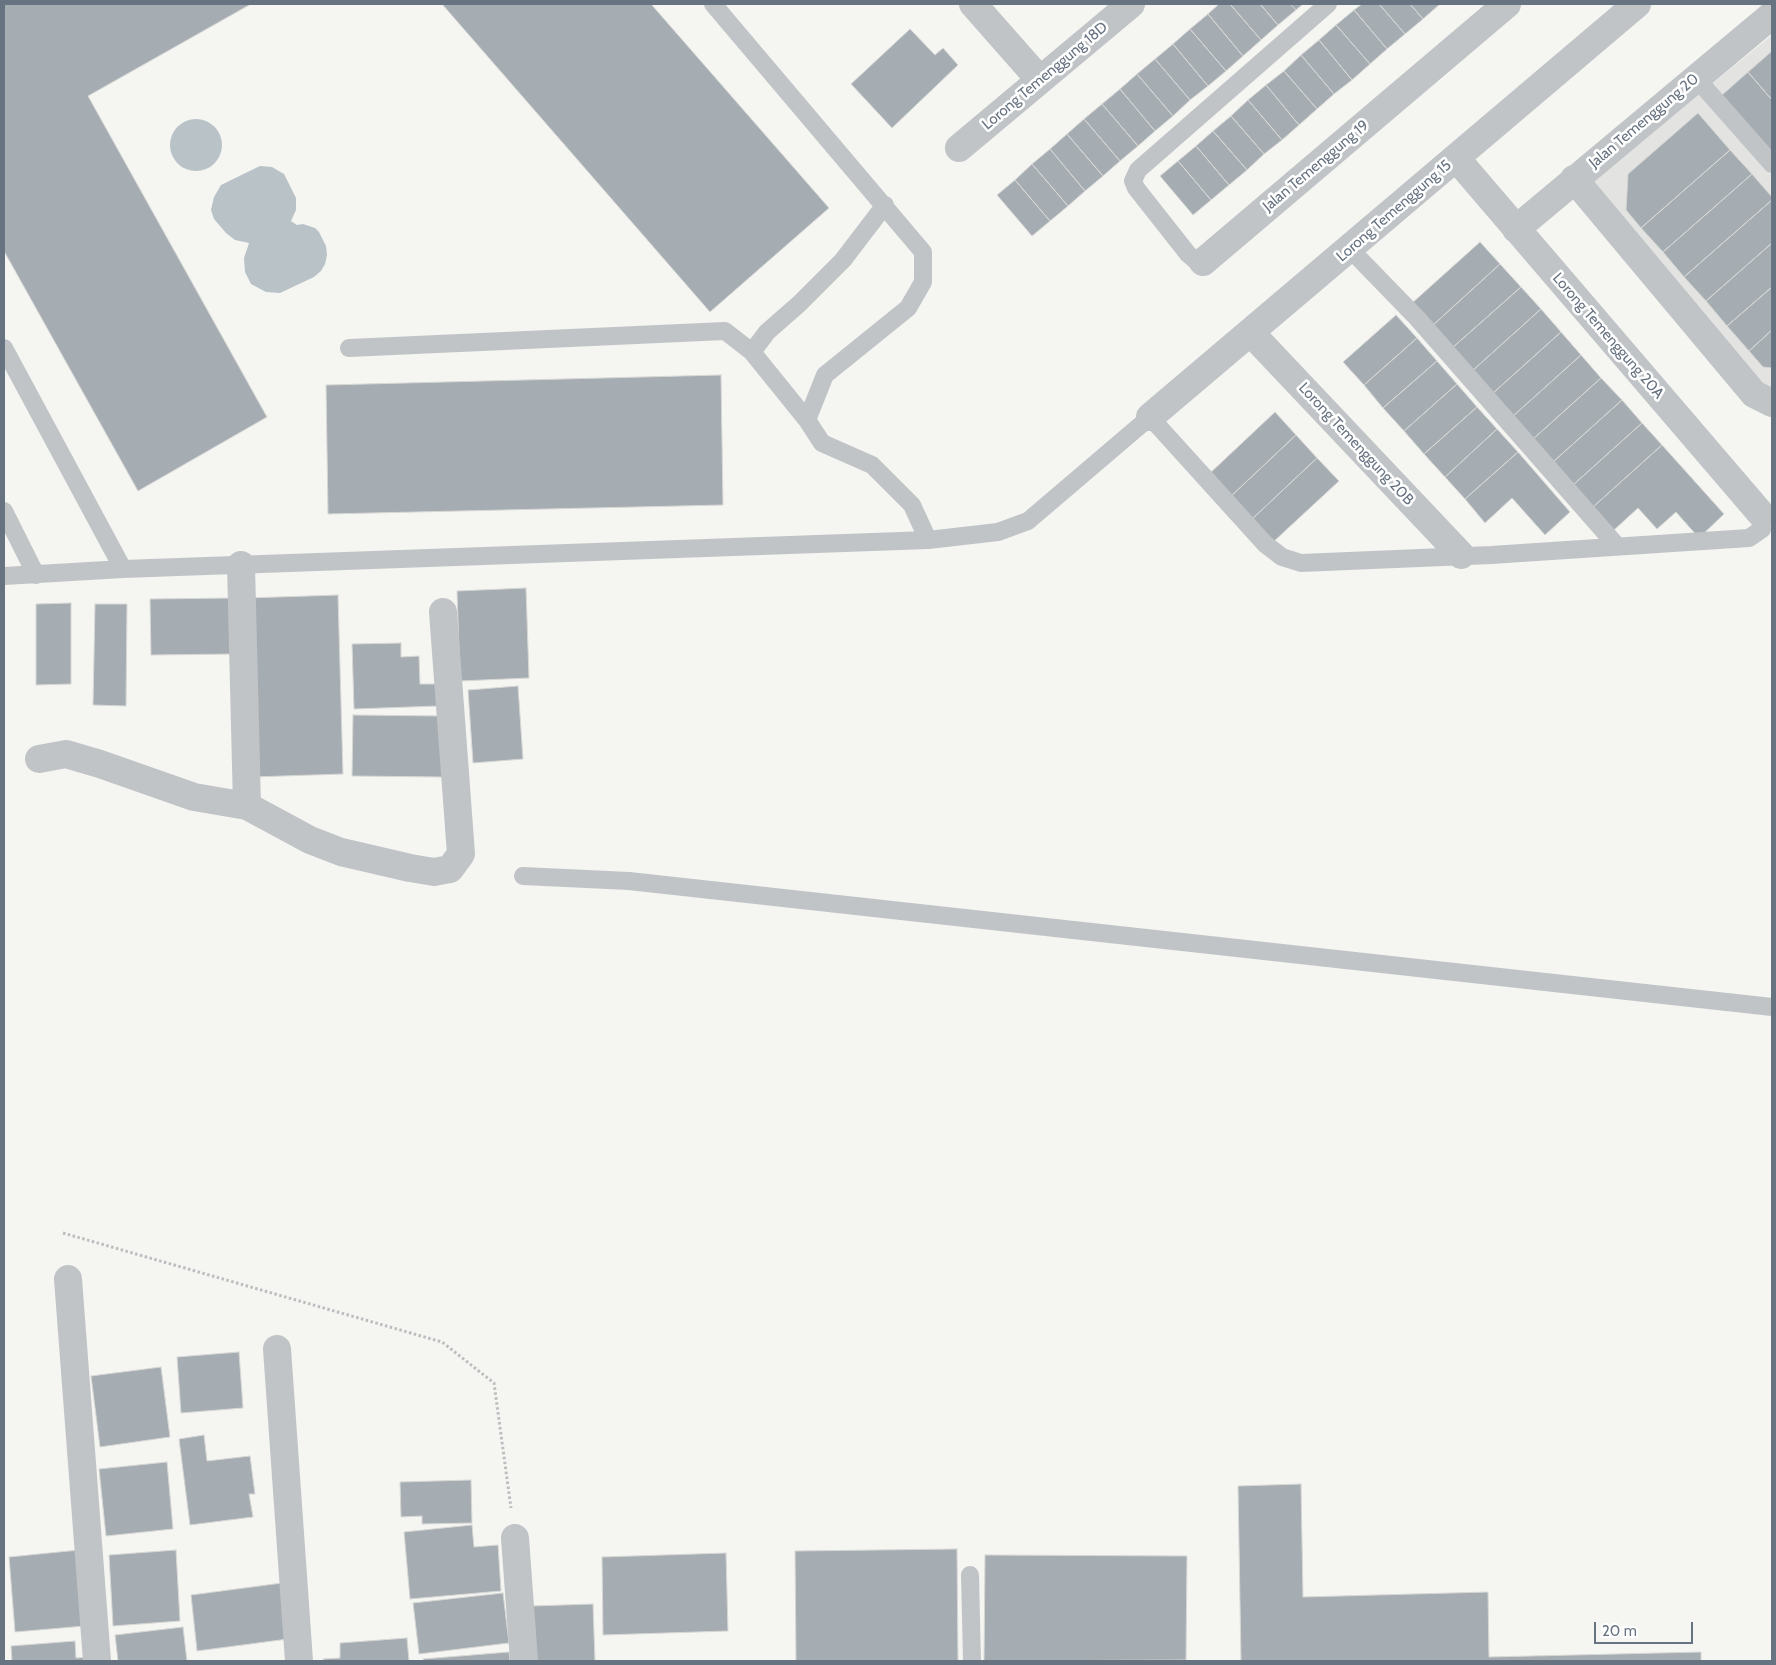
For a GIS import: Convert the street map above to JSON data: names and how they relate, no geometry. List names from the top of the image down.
{
  "streets": {
    "street": [
      "Lorong Temenggung 18D",
      "Jalan Temenggung 20",
      "Jalan Temenggung 19",
      "Lorong Temenggung 15",
      "Lorong Temenggung 20A",
      "Lorong Temenggung 20B"
    ]
  },
  "crossings": [
    ["Jalan Temenggung 20", "Lorong Temenggung 20A"],
    ["Lorong Temenggung 15", "Lorong Temenggung 20A"],
    ["Lorong Temenggung 15", "Lorong Temenggung 20B"]
  ],
  "scale_bar": "20 m"
}
